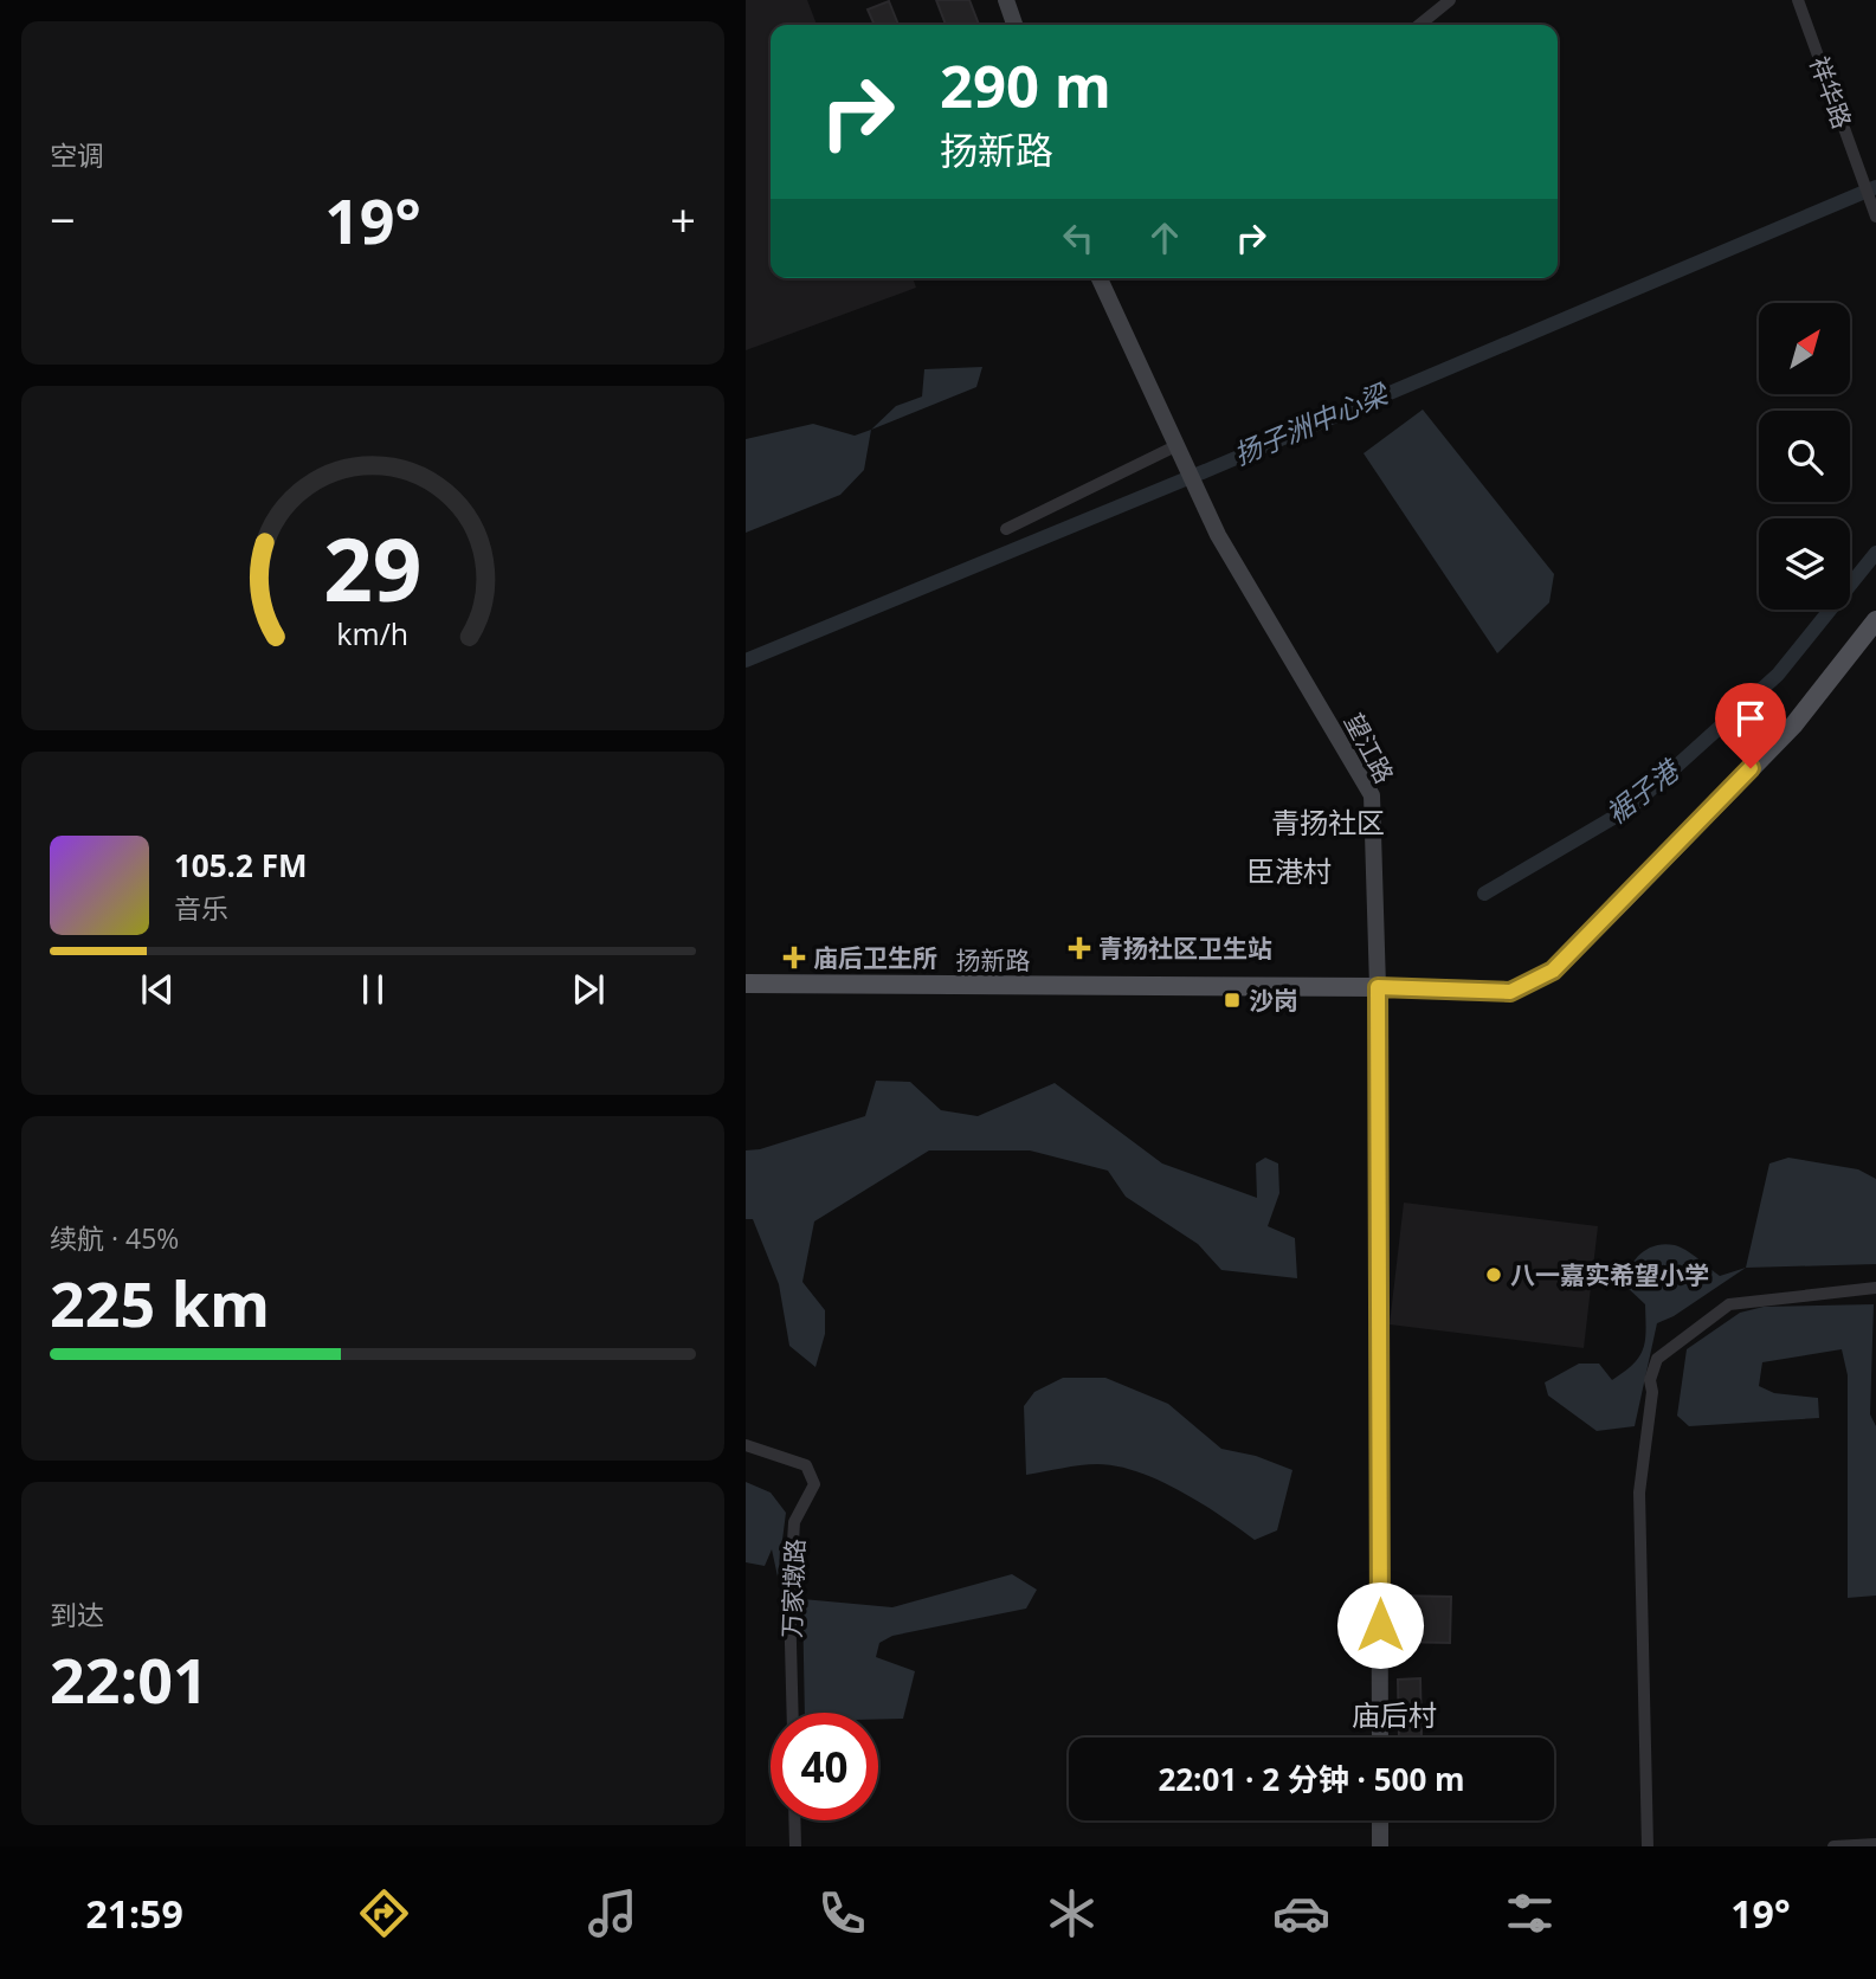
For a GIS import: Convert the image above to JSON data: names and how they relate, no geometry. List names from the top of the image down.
{
  "streets": {
    "main road": ["扬新路"],
    "street": ["祥华路", "望江路", "万家墩路"]
  },
  "crossings": [
    ["望江路", "扬新路"]
  ],
  "districts": ["青扬社区", "臣港村", "庙后村"],
  "water": ["扬子洲中心梁", "裾子港"],
  "places": {
    "health": ["青扬社区卫生站", "庙后卫生所"],
    "transit": ["沙岗"],
    "other": ["八一嘉实希望小学"]
  },
  "north": "top right",
  "page": {
    "tile": [
      "空调",
      ["续航 · 45%", "225 km"],
      ["到达", "22:01"]
    ],
    "turn": ["290 m", "扬新路"],
    "heat": ["−", "19°", "+"],
    "song": ["105.2 FM", "音乐"],
    "limit": "40",
    "trip": "22:01 · 2 分钟 · 500 m",
    "tabs": ["21:59", "19°"],
    "gauge": ["29", "km/h"]
  }
}
